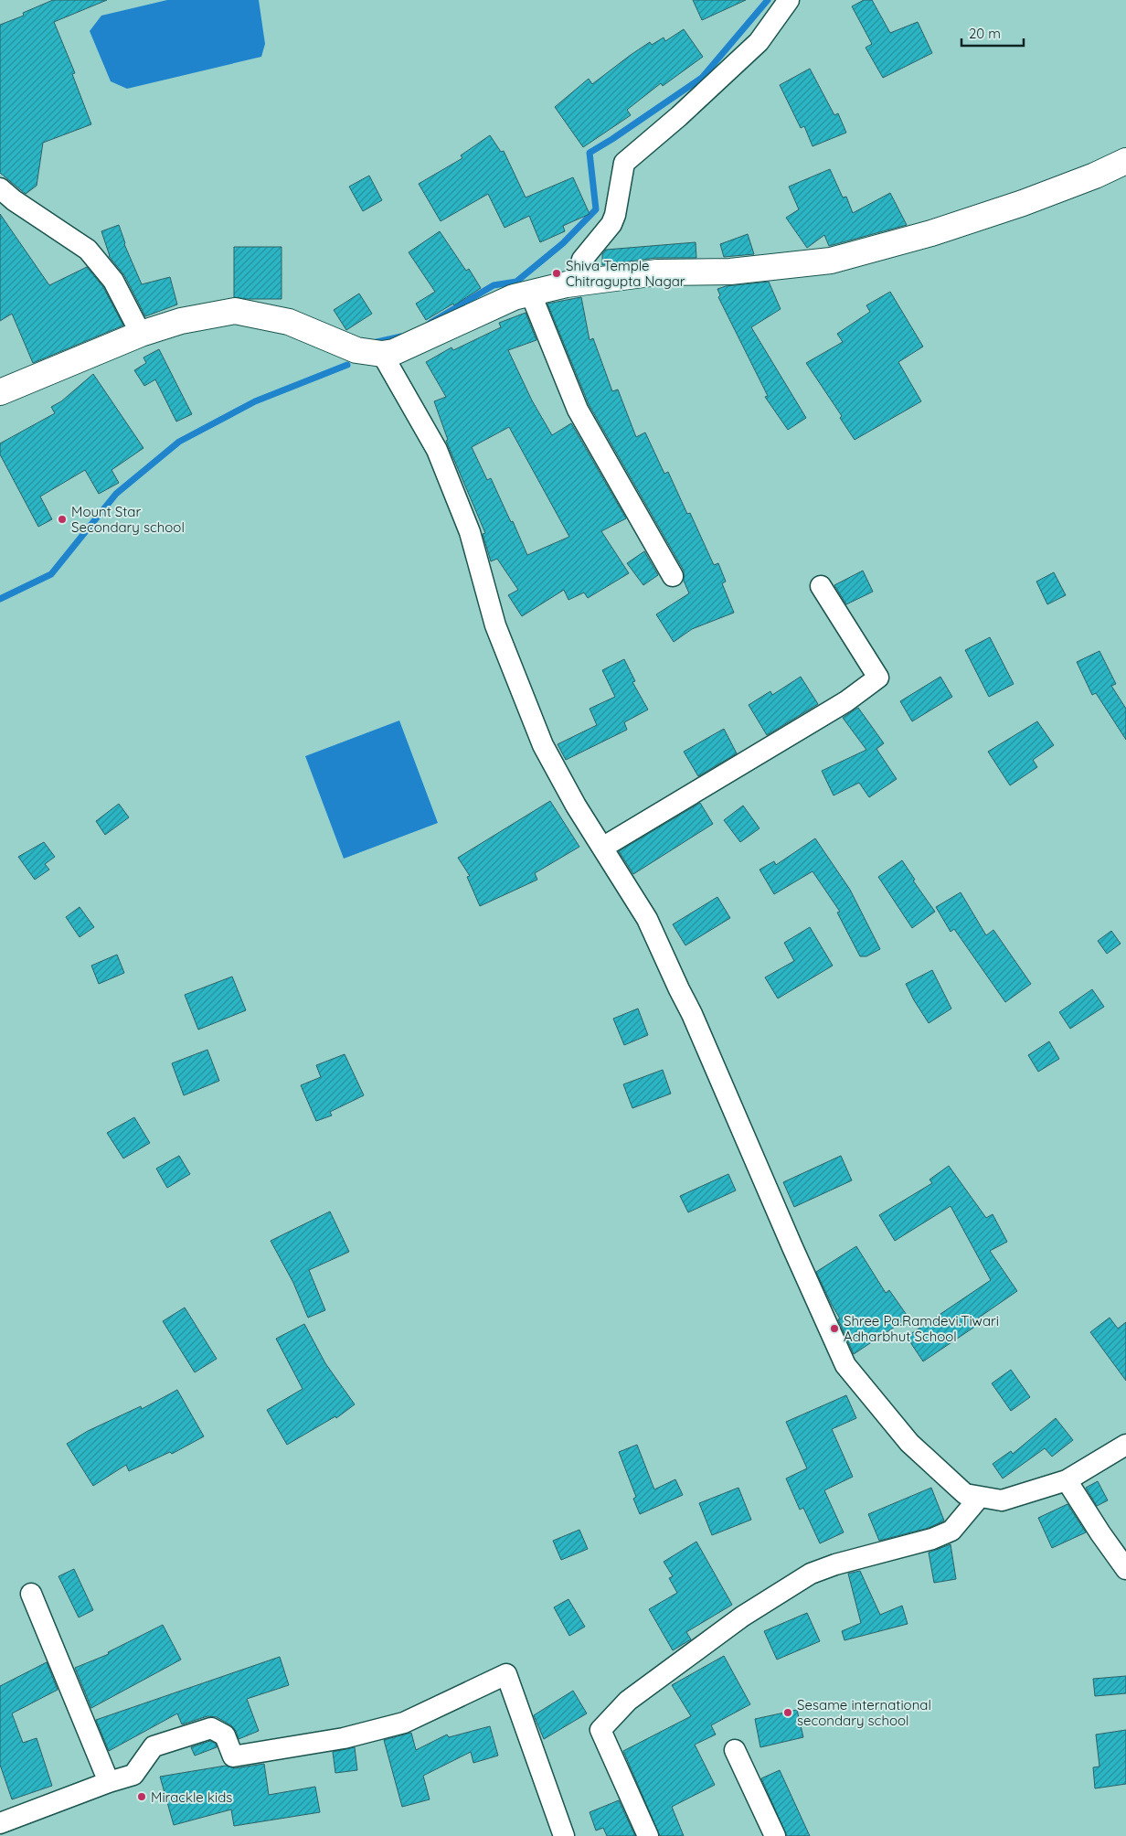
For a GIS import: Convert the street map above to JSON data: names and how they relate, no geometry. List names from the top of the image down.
{
  "places": [
    "Shiva Temple Chitragupta Nagar",
    "Mount Star Secondary school",
    "Shree Pa.Ramdevi.Tiwari Adharbhut School",
    "Sesame international secondary school",
    "Mirackle kids"
  ],
  "scale_bar": "20 m"
}
